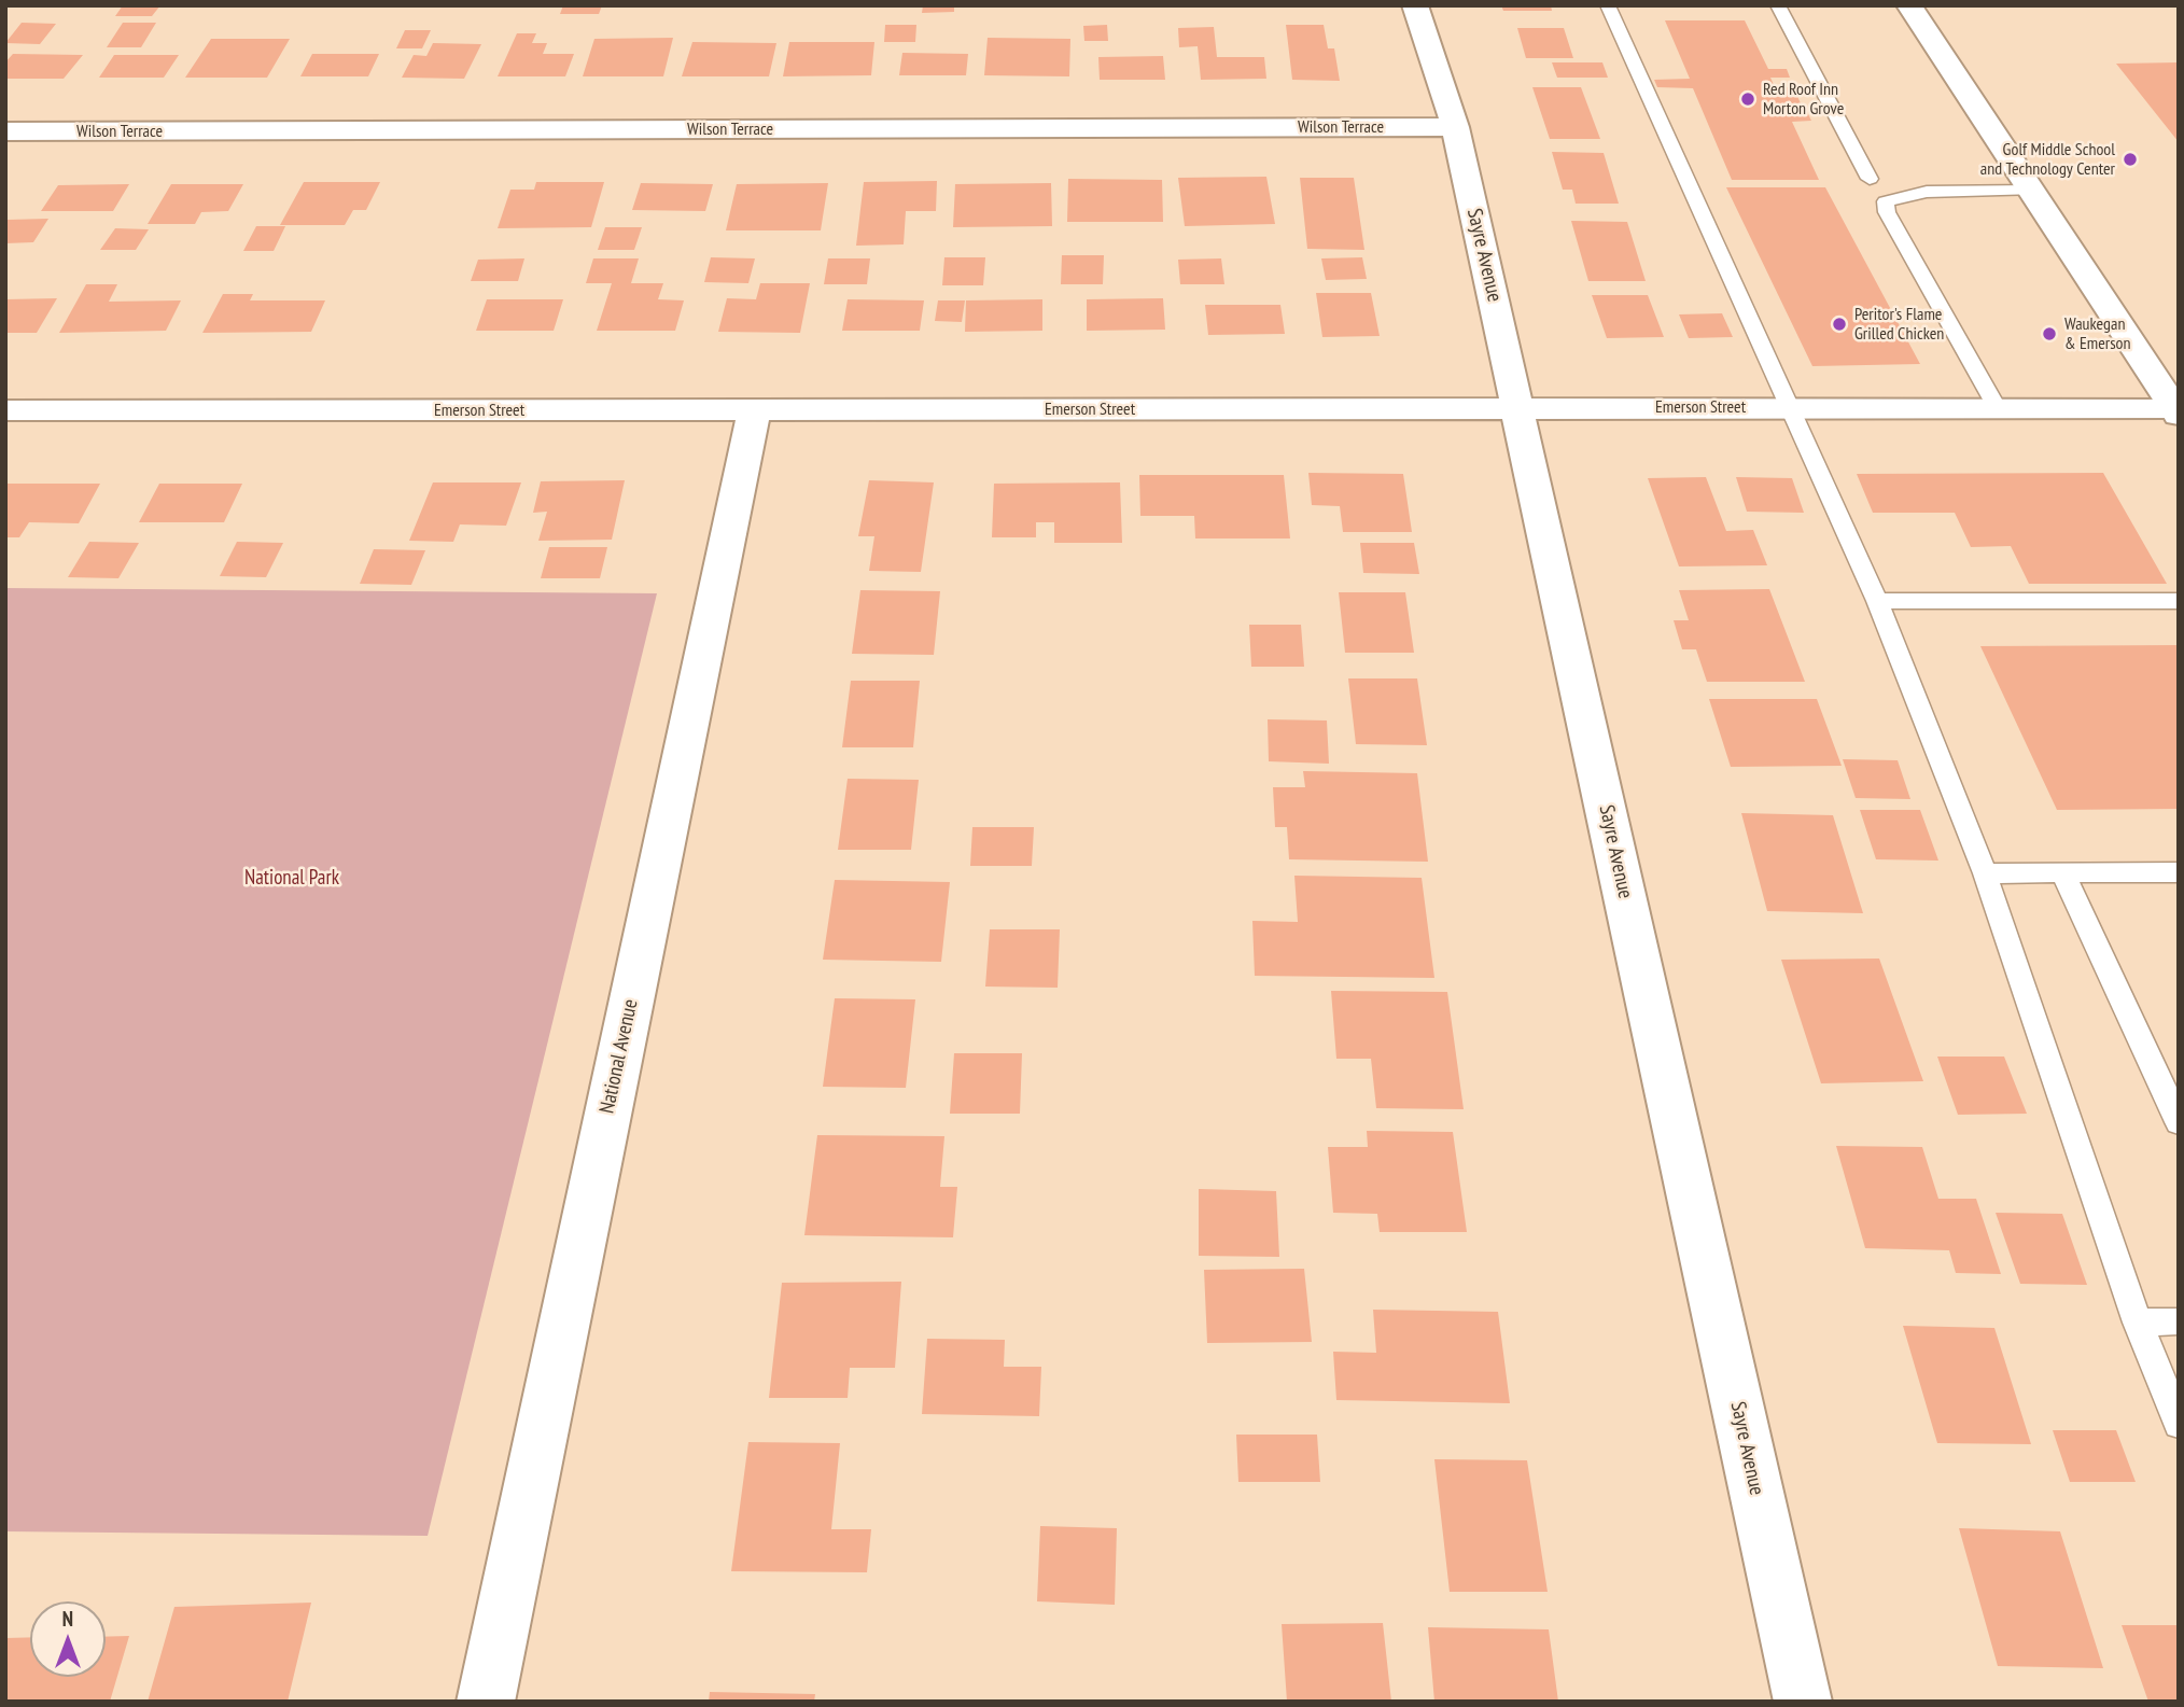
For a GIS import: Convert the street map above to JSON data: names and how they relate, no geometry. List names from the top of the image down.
{
  "streets": {
    "street": [
      "Wilson Terrace",
      "Sayre Avenue",
      "Emerson Street",
      "National Avenue"
    ]
  },
  "crossings": [
    ["Wilson Terrace", "Sayre Avenue"],
    ["Sayre Avenue", "Emerson Street"],
    ["Emerson Street", "National Avenue"]
  ],
  "parks": ["National Park"],
  "places": [
    "Red Roof Inn Morton Grove",
    "Golf Middle School and Technology Center",
    "Peritor's Flame Grilled Chicken",
    "Waukegan & Emerson"
  ],
  "north": "top"
}
